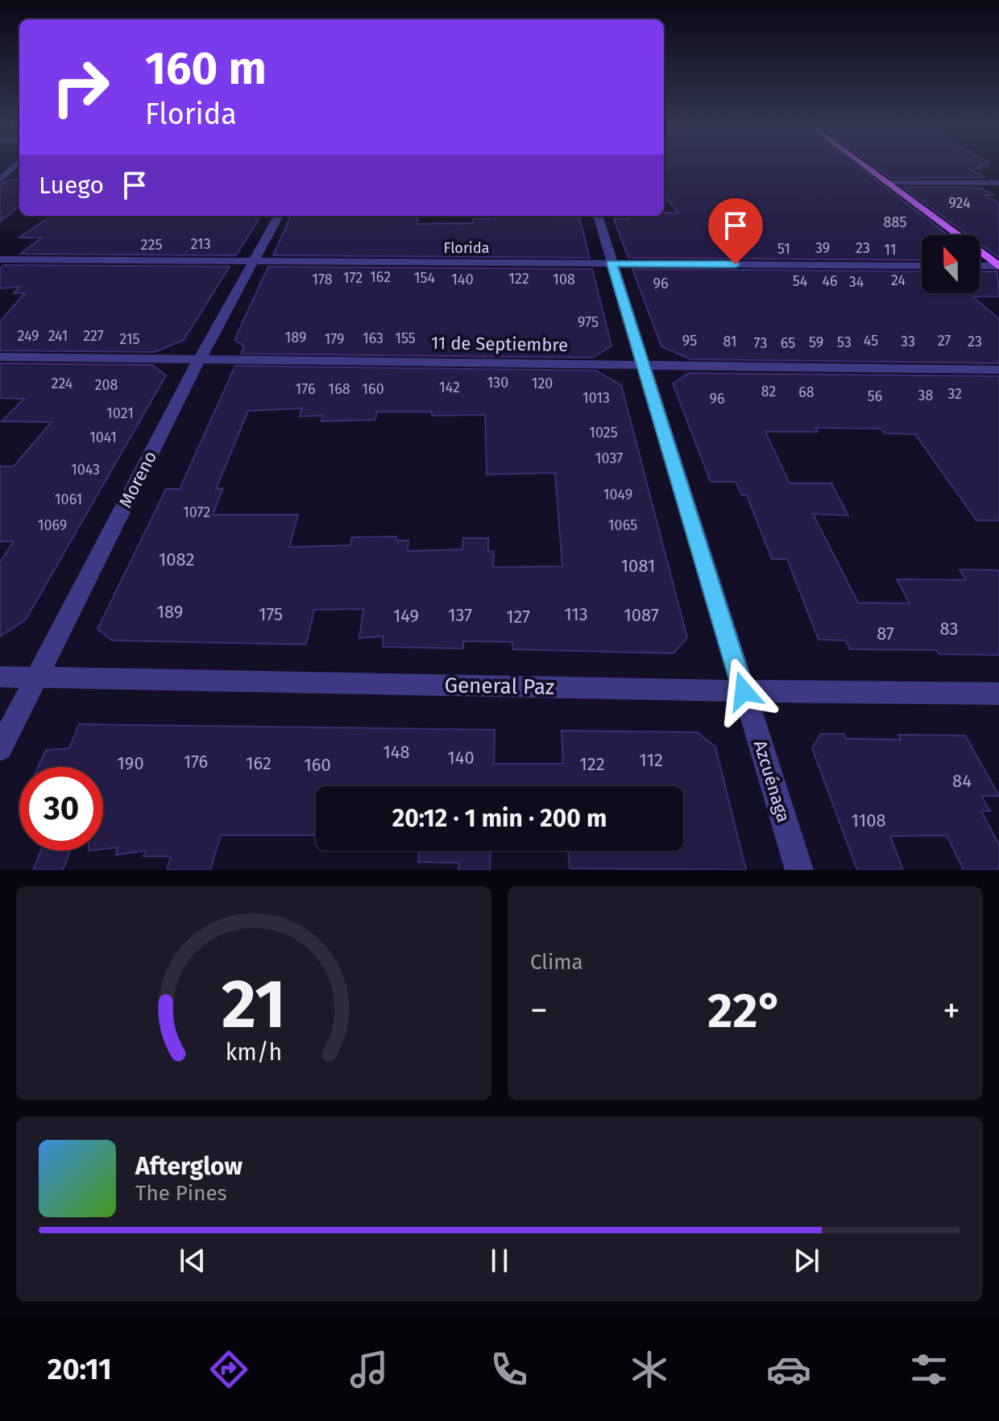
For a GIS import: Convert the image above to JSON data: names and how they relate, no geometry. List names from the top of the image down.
{
  "streets": {
    "street": [
      "Florida",
      "11 de Septiembre",
      "Moreno",
      "General Paz",
      "Azcuénaga"
    ]
  },
  "crossings": [
    ["Florida", "Moreno"],
    ["Florida", "Azcuénaga"],
    ["11 de Septiembre", "Moreno"],
    ["11 de Septiembre", "Azcuénaga"],
    ["Moreno", "General Paz"],
    ["General Paz", "Azcuénaga"]
  ],
  "house_numbers": [
    "924",
    "885",
    "213",
    "225",
    "39",
    "23",
    "51",
    "11",
    "162",
    "172",
    "154",
    "122",
    "178",
    "140",
    "108",
    "24",
    "54",
    "46",
    "34",
    "96",
    "975",
    "249",
    "241",
    "227",
    "189",
    "163",
    "155",
    "215",
    "179",
    "95",
    "45",
    "27",
    "81",
    "33",
    "23",
    "59",
    "53",
    "73",
    "65",
    "130",
    "224",
    "120",
    "208",
    "142",
    "176",
    "168",
    "160",
    "82",
    "68",
    "32",
    "38",
    "56",
    "1013",
    "96",
    "1021",
    "1025",
    "1041",
    "1037",
    "1043",
    "1049",
    "1061",
    "1072",
    "1069",
    "1065",
    "1082",
    "1081",
    "189",
    "175",
    "113",
    "137",
    "1087",
    "149",
    "127",
    "83",
    "87",
    "148",
    "140",
    "112",
    "176",
    "190",
    "162",
    "122",
    "160",
    "84",
    "1108"
  ],
  "north": "top",
  "page": {
    "turn": ["160 m", "Florida"],
    "then": "Luego",
    "limit": "30",
    "trip": "20:12 · 1 min · 200 m",
    "tile": "Clima",
    "heat": ["−", "22°", "+"],
    "song": ["Afterglow", "The Pines"],
    "tabs": "20:11",
    "gauge": ["21", "km/h"]
  }
}
